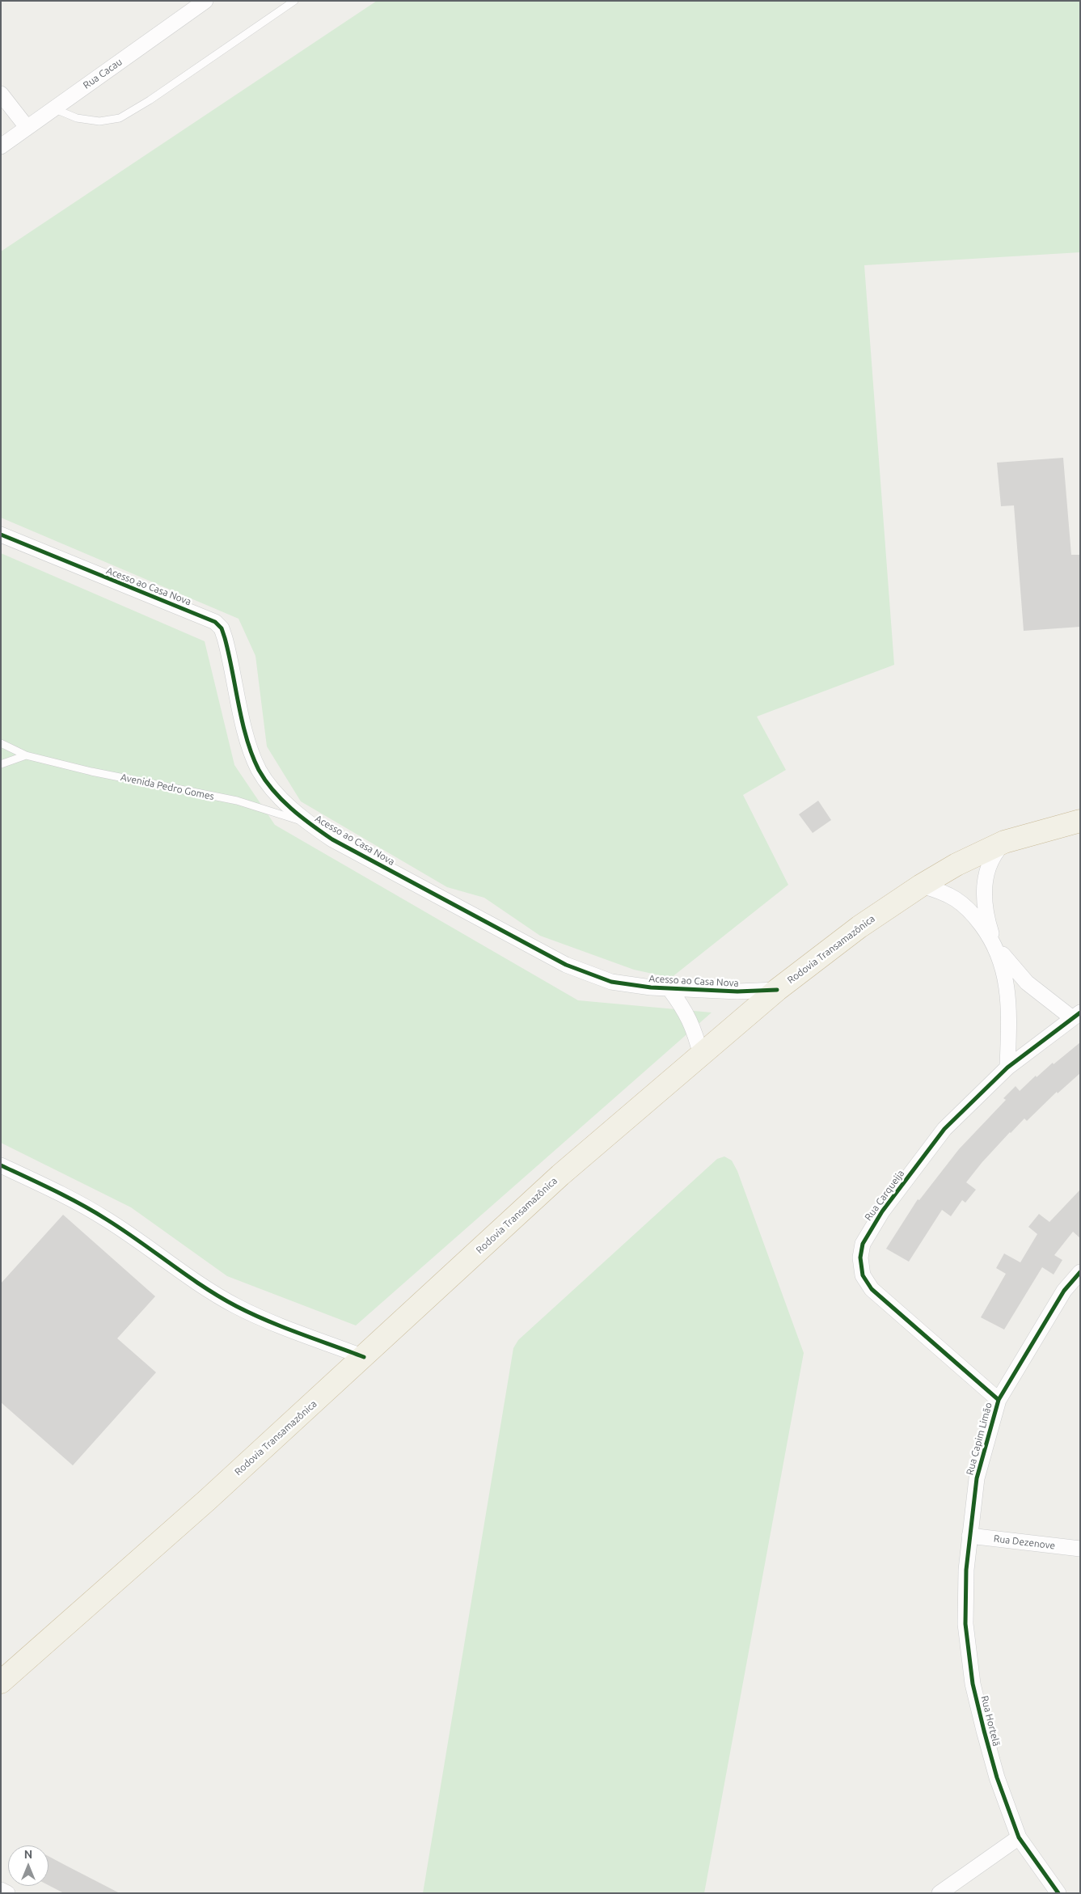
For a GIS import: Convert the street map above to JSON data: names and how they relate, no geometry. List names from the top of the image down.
{
  "streets": {
    "highway": ["Rodovia Transamazônica"],
    "street": [
      "Rua Cacau",
      "Acesso ao Casa Nova",
      "Rua Carqueija",
      "Rua Capim Limão",
      "Rua Dezenove",
      "Rua Hortelã"
    ],
    "lane": ["Avenida Pedro Gomes"]
  },
  "crossings": [
    ["Acesso ao Casa Nova", "Avenida Pedro Gomes"],
    ["Acesso ao Casa Nova", "Rodovia Transamazônica"],
    ["Rua Carqueija", "Rua Capim Limão"],
    ["Rua Capim Limão", "Rua Dezenove"],
    ["Rua Capim Limão", "Rua Hortelã"],
    ["Rua Dezenove", "Rua Hortelã"]
  ],
  "north": "top"
}
